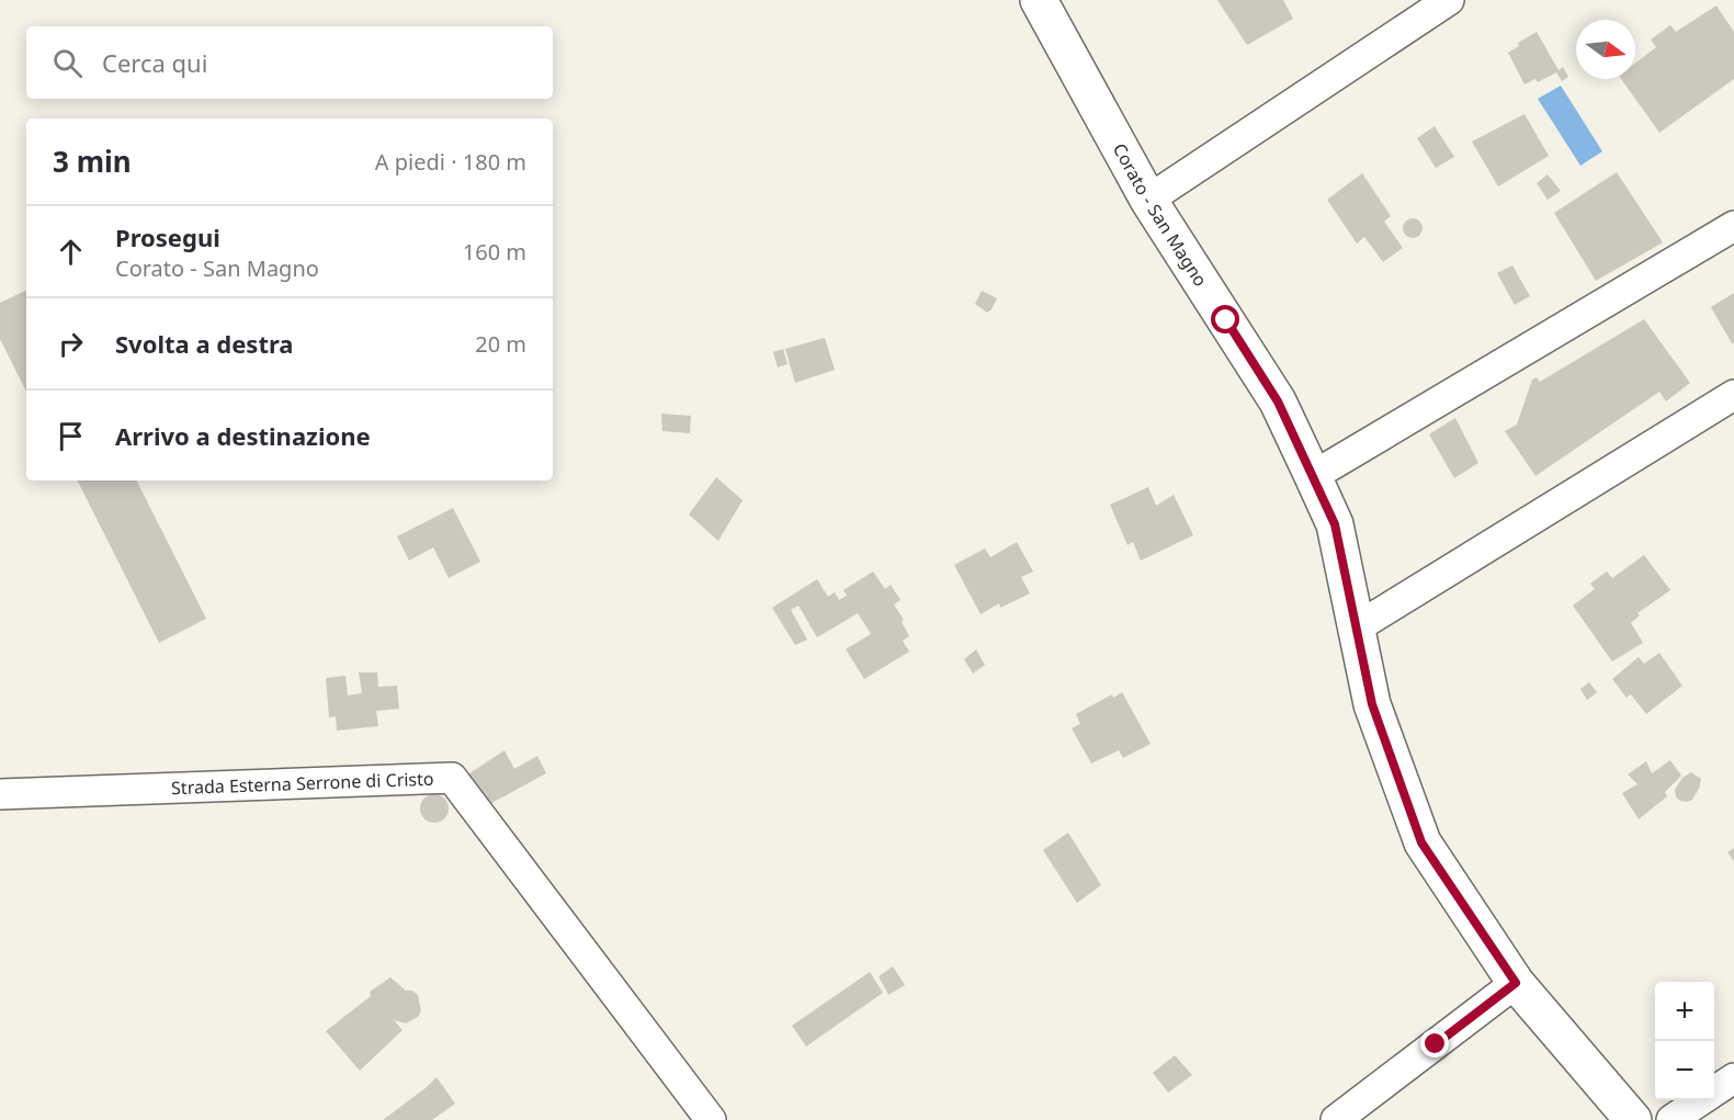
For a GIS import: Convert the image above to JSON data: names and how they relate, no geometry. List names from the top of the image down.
{
  "streets": {
    "main road": ["Corato - San Magno"],
    "street": ["Strada Esterna Serrone di Cristo"]
  },
  "north": "right",
  "page": {
    "search": "Cerca qui",
    "heading": ["3 min", "A piedi · 180 m"],
    "list": [
      ["Prosegui", "Corato - San Magno", "160 m"],
      ["Svolta a destra", "20 m"],
      "Arrivo a destinazione"
    ],
    "map_buttons": ["+", "−"]
  }
}
